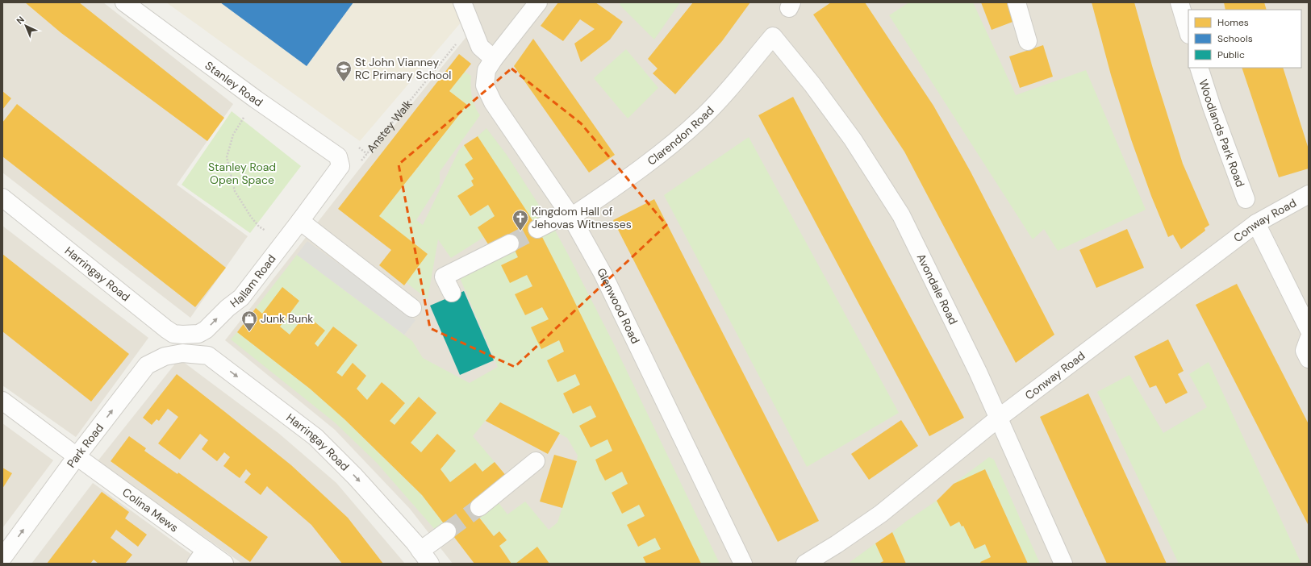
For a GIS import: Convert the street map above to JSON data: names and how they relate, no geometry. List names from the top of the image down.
{
  "streets": {
    "street": [
      "Stanley Road",
      "Woodlands Park Road",
      "Clarendon Road",
      "Conway Road",
      "Harringay Road",
      "Hallam Road",
      "Avondale Road",
      "Glenwood Road",
      "Park Road",
      "Colina Mews"
    ],
    "path": ["Anstey Walk"]
  },
  "crossings": [
    ["Stanley Road", "Hallam Road"],
    ["Clarendon Road", "Avondale Road"],
    ["Clarendon Road", "Glenwood Road"],
    ["Conway Road", "Avondale Road"],
    ["Harringay Road", "Hallam Road"],
    ["Harringay Road", "Park Road"],
    ["Park Road", "Colina Mews"]
  ],
  "one_way": ["Harringay Road", "Hallam Road", "Park Road"],
  "parks": ["Stanley Road Open Space"],
  "places": {
    "school or university": ["St John Vianney RC Primary School"],
    "church": ["Kingdom Hall of Jehovas Witnesses"],
    "shop": ["Junk Bunk"]
  },
  "legend": ["Homes", "Schools", "Public"],
  "north": "top left"
}
